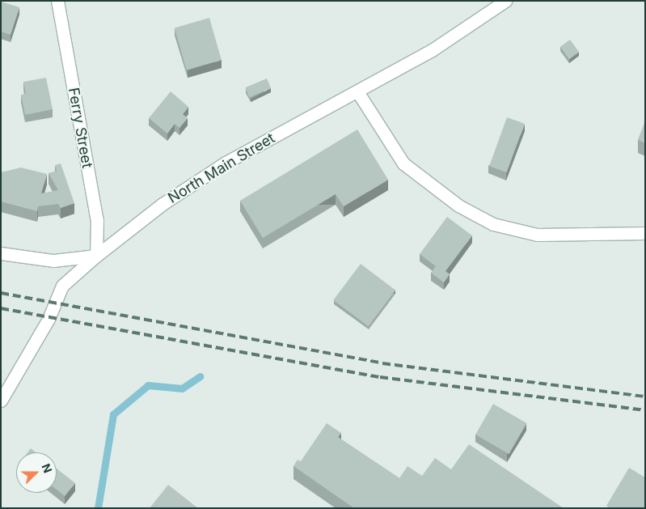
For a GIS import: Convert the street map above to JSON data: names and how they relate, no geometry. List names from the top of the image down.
{
  "streets": {
    "street": ["Ferry Street", "North Main Street"]
  },
  "crossings": [
    ["Ferry Street", "North Main Street"]
  ],
  "north": "right"
}
